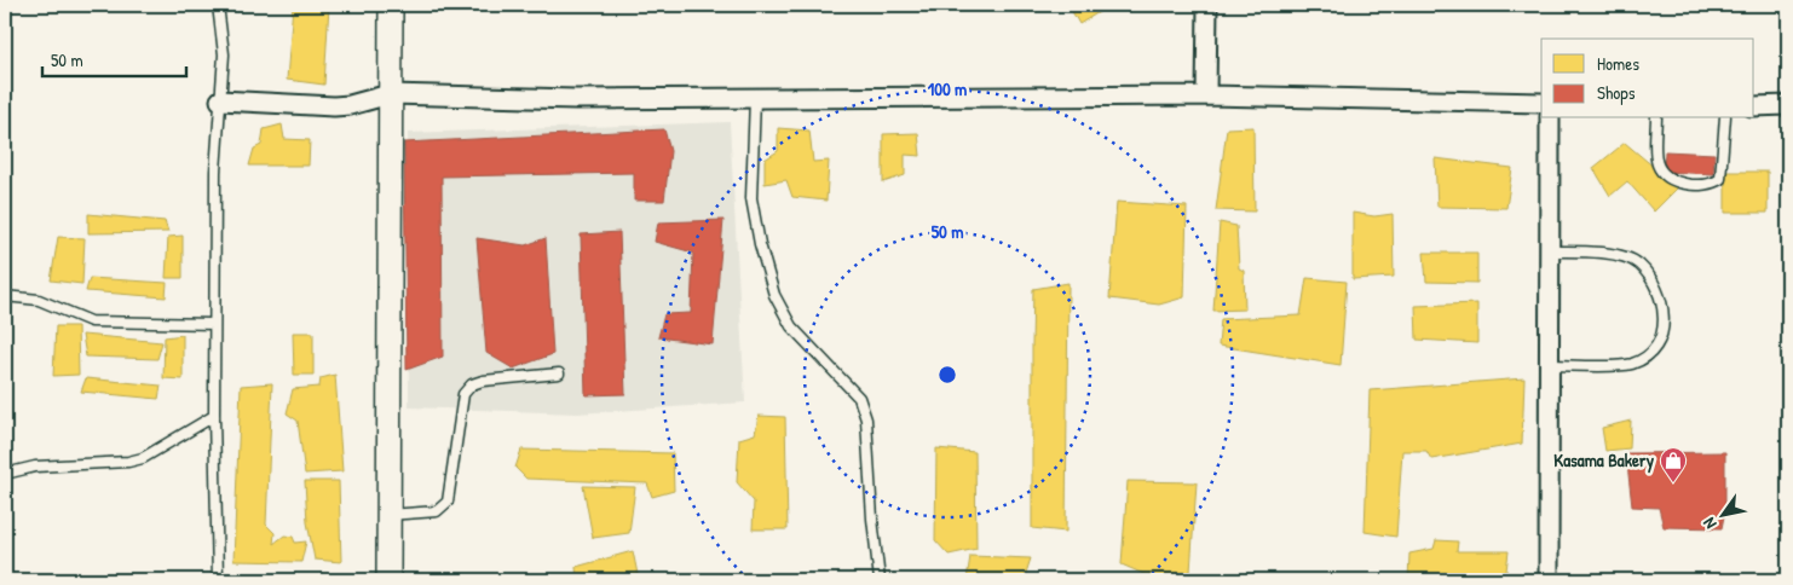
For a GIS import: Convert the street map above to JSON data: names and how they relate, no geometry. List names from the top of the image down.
{
  "places": {
    "shop": ["Kasama Bakery"]
  },
  "legend": ["Homes", "Shops"],
  "scale_bar": "50 m",
  "north": "bottom left",
  "rings": ["100 m", "50 m"]
}
